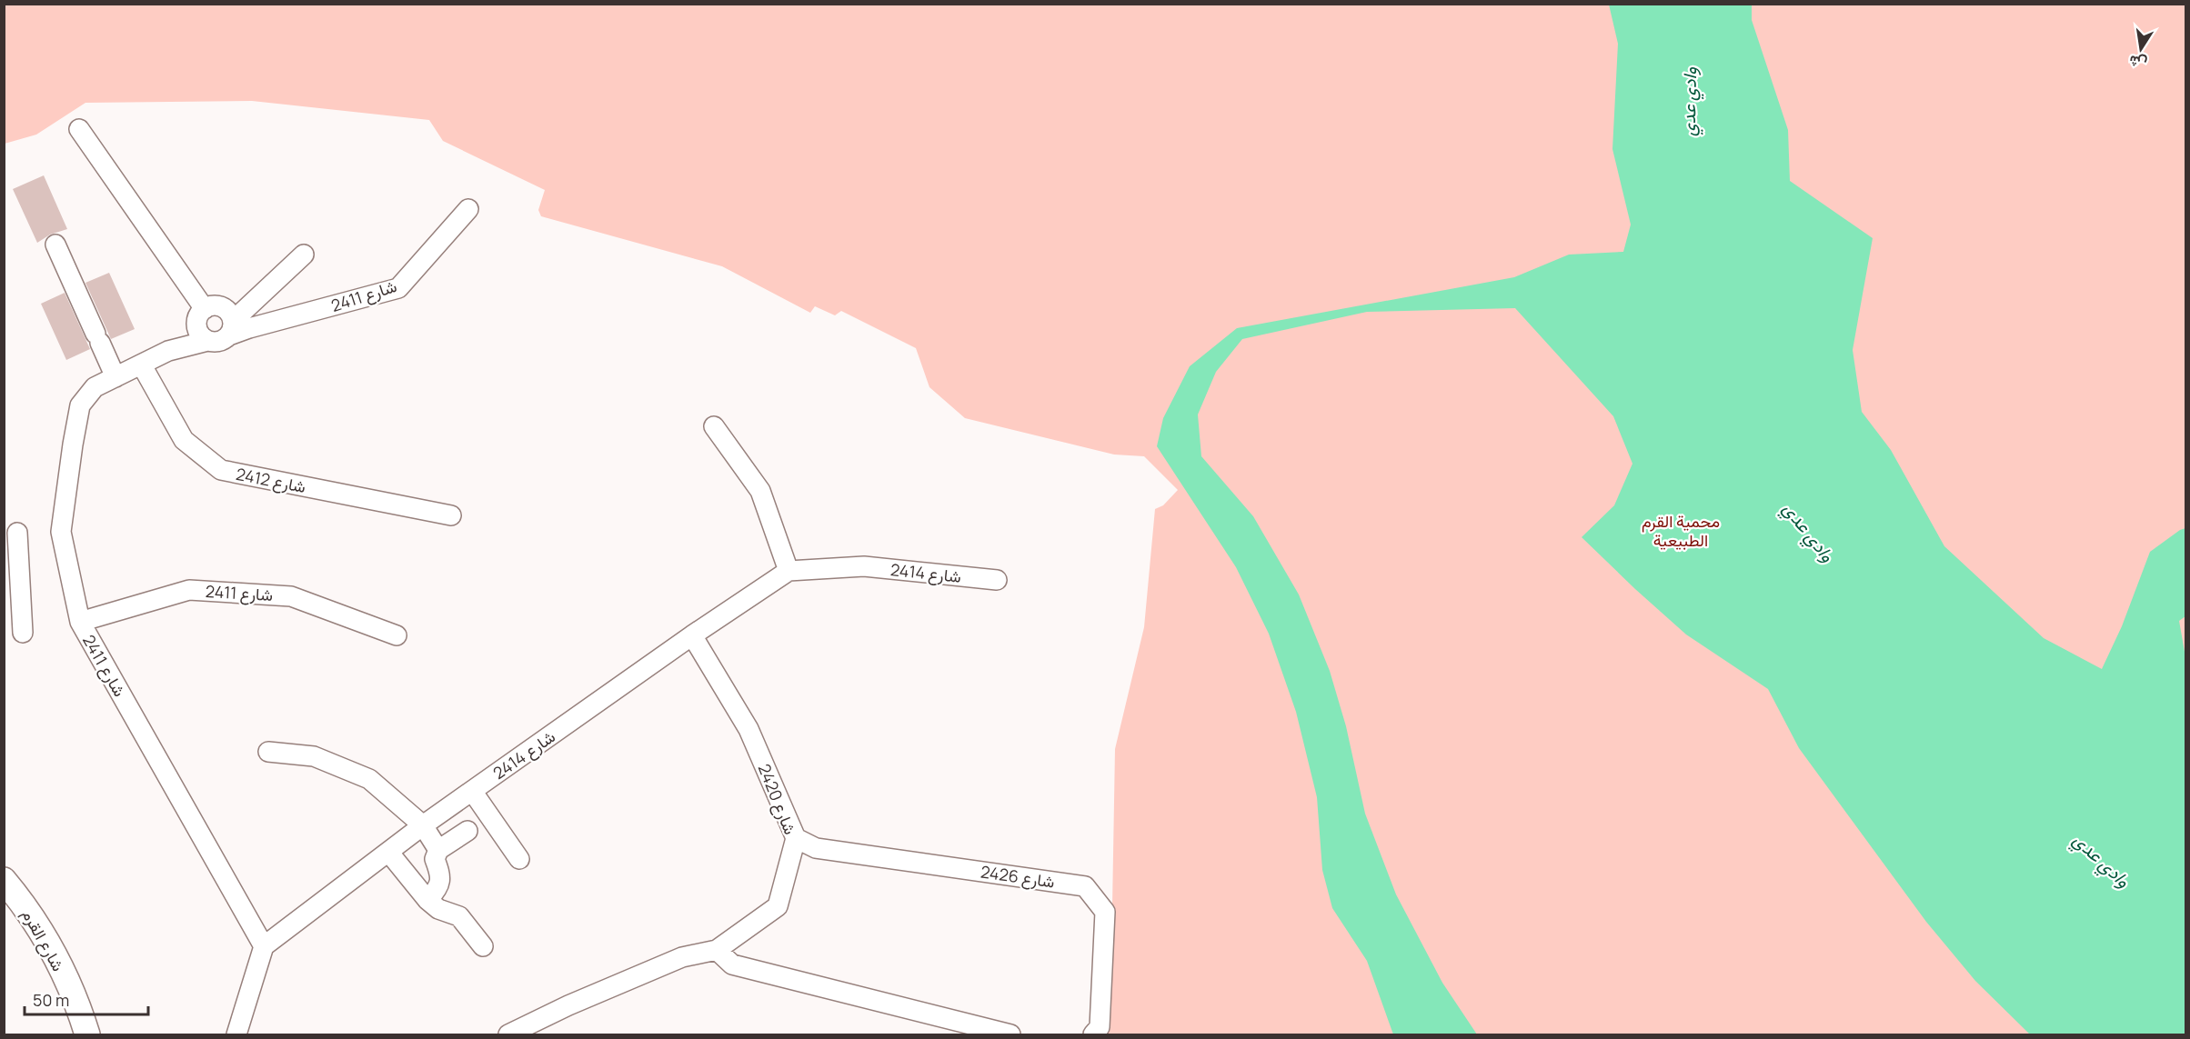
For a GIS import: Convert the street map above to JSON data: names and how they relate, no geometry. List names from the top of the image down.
{
  "streets": {
    "main road": ["شارع القرم"],
    "street": [
      "شارع 2411",
      "2412 شارع",
      "2414 شارع",
      "2411 شارع",
      "2420 شارع",
      "2426 شارع"
    ]
  },
  "crossings": [
    ["شارع 2411", "2412 شارع"],
    ["شارع 2411", "2414 شارع"],
    ["شارع 2411", "2411 شارع"],
    ["2414 شارع", "2420 شارع"],
    ["2420 شارع", "2426 شارع"]
  ],
  "water": ["وادي عدي"],
  "parks": ["محمية القرم الطبيعية"],
  "scale_bar": "50 m",
  "north": "bottom"
}
